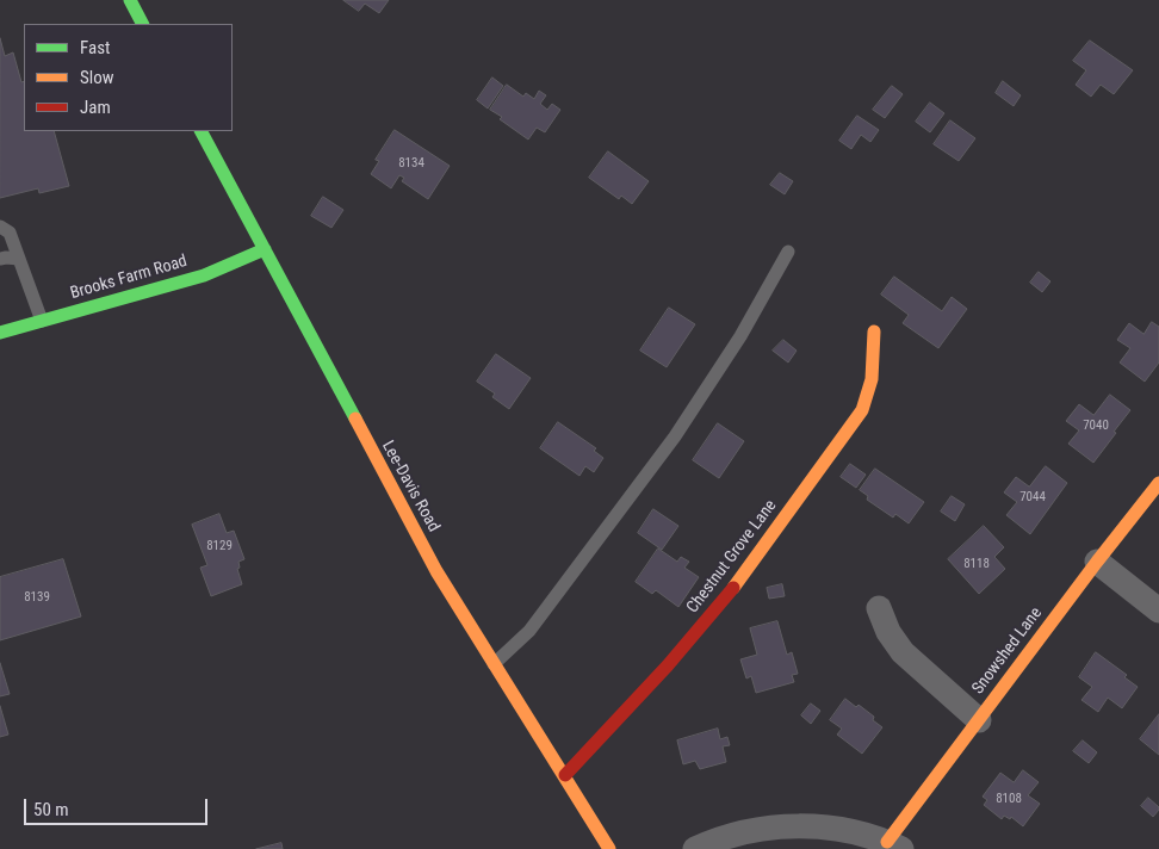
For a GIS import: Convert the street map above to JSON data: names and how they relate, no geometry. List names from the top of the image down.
{
  "streets": {
    "street": [
      "Brooks Farm Road",
      "Lee-Davis Road",
      "Chestnut Grove Lane",
      "Snowshed Lane"
    ]
  },
  "crossings": [
    ["Brooks Farm Road", "Lee-Davis Road"],
    ["Lee-Davis Road", "Chestnut Grove Lane"]
  ],
  "house_numbers": [
    "8134",
    "7040",
    "7044",
    "8129",
    "8118",
    "8139",
    "8108"
  ],
  "legend": ["Fast", "Slow", "Jam"],
  "scale_bar": "50 m"
}
